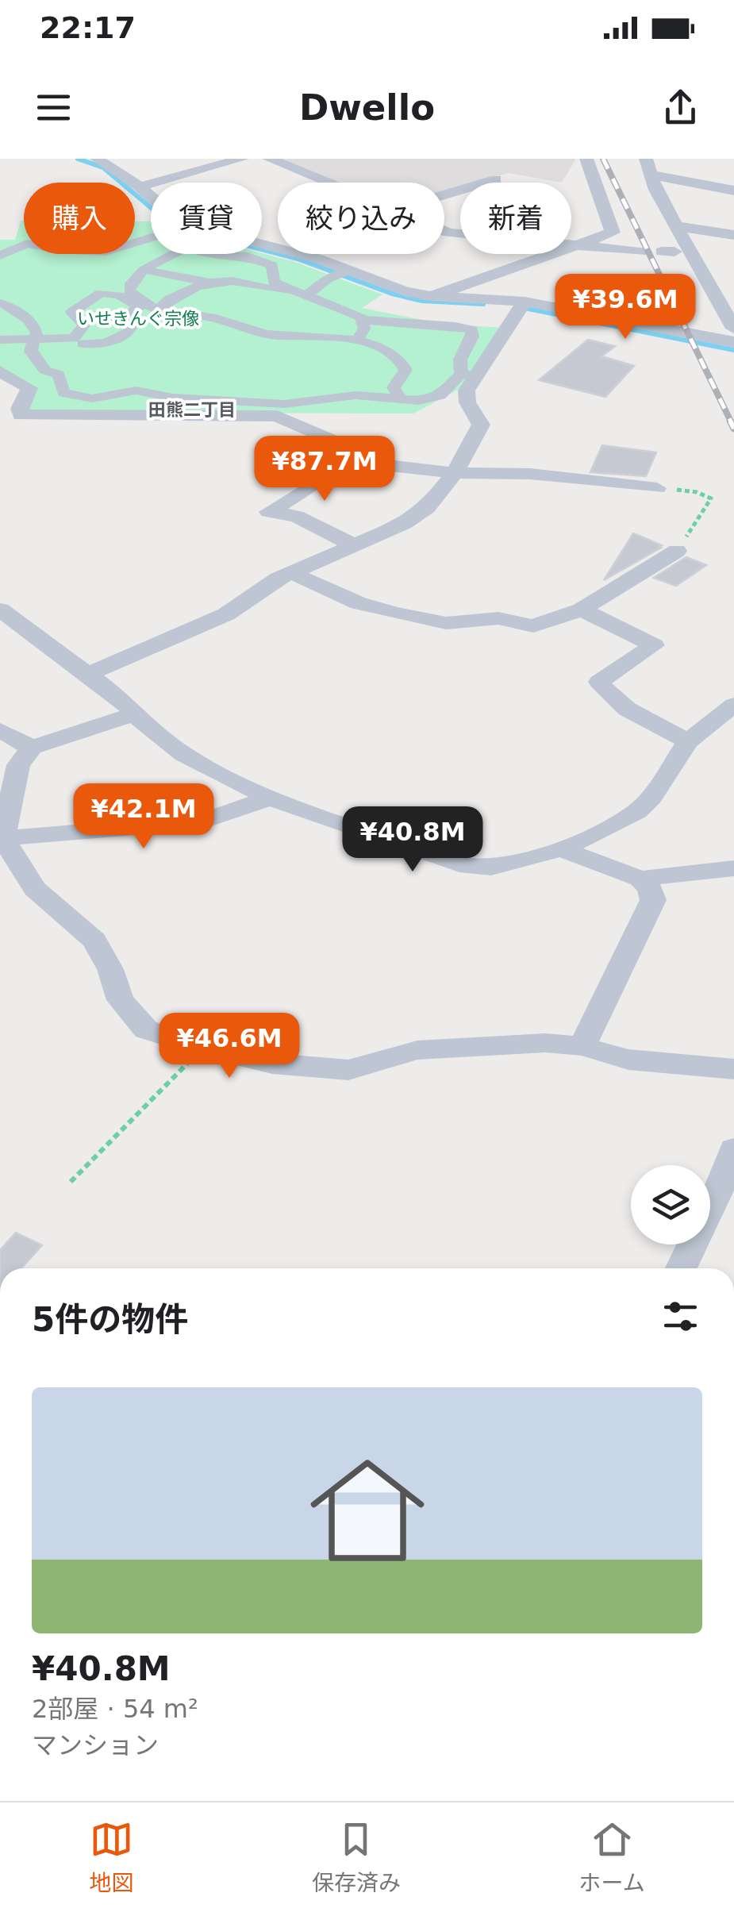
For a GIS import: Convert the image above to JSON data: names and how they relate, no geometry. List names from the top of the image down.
{
  "districts": ["田熊二丁目"],
  "parks": ["いせきんぐ宗像"],
  "page": {
    "status": "22:17",
    "header": "Dwello",
    "chip": [
      "購入",
      "賃貸",
      "絞り込み",
      "新着"
    ],
    "price": [
      "¥39.6M",
      "¥87.7M",
      "¥42.1M",
      "¥40.8M",
      "¥46.6M"
    ],
    "heading": "5件の物件",
    "list": [
      {
        "name": "¥40.8M",
        "note": "2部屋 · 54 m² · マンション"
      }
    ],
    "tabs": ["地図", "保存済み", "ホーム"]
  }
}
